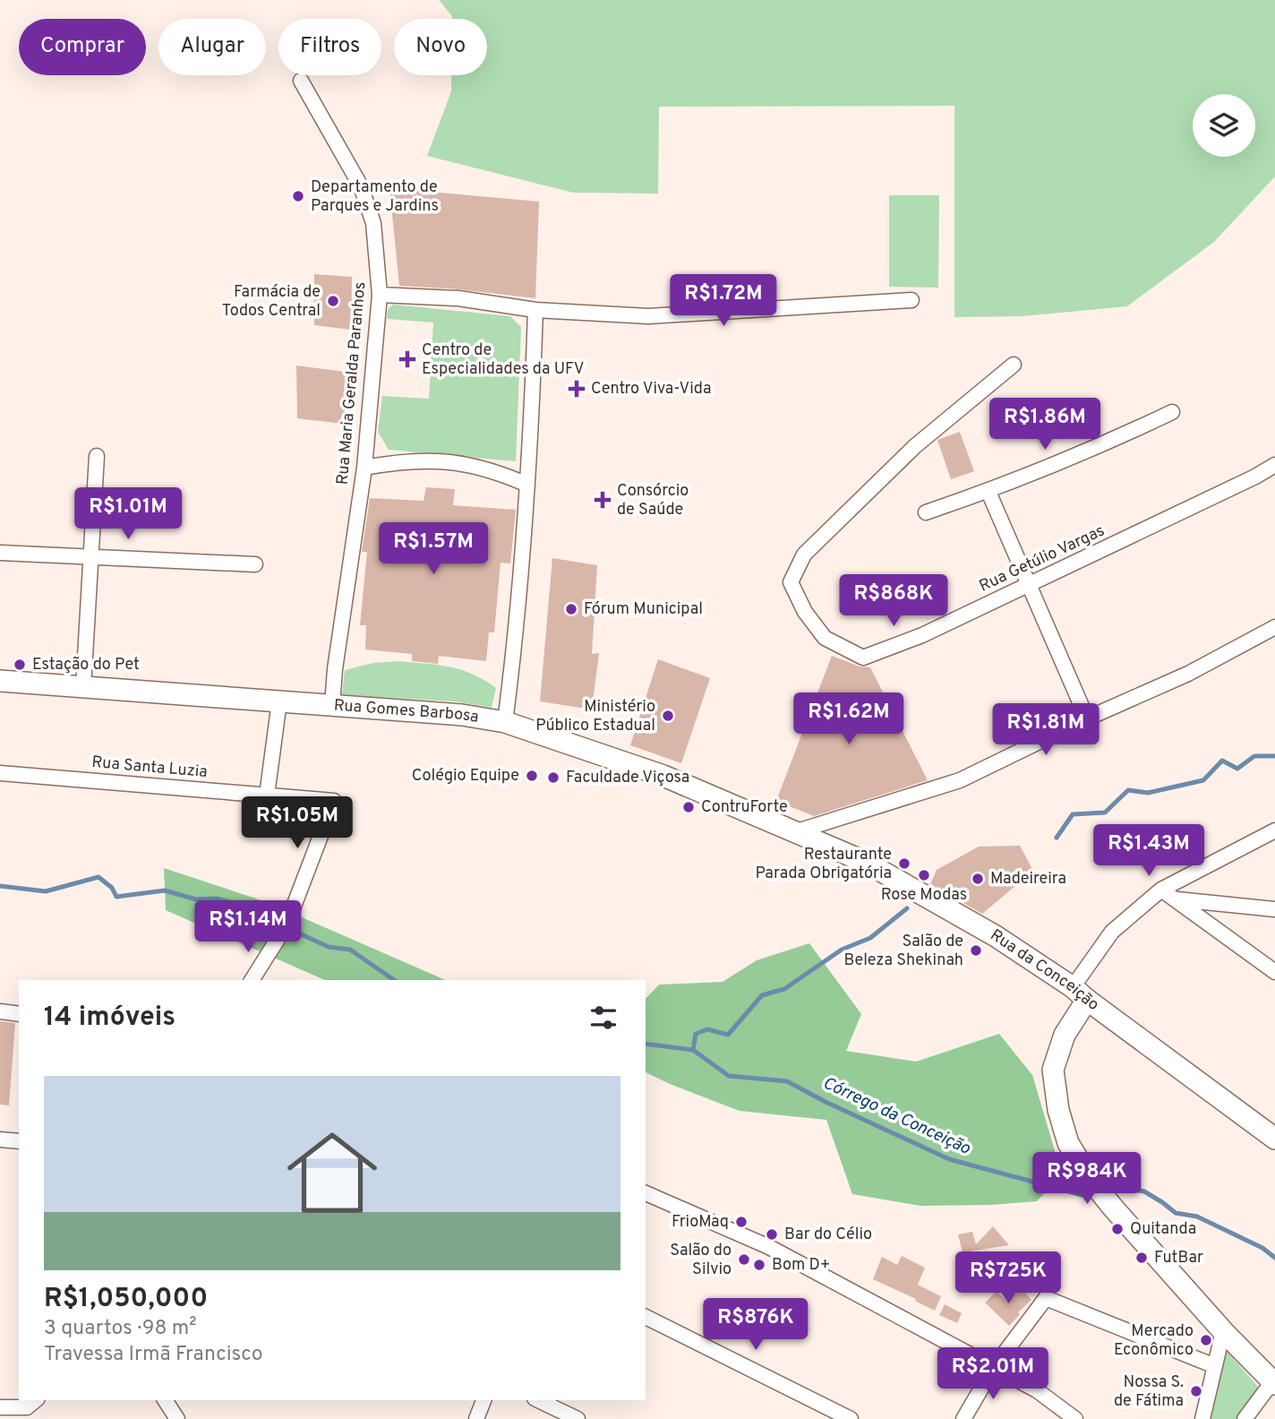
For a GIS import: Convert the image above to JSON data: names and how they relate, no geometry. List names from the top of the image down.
{
  "streets": {
    "street": [
      "Rua Maria Geralda Paranhos",
      "Rua Getúlio Vargas",
      "Rua Gomes Barbosa",
      "Rua Santa Luzia",
      "Rua da Conceição"
    ]
  },
  "crossings": [
    ["Rua Maria Geralda Paranhos", "Rua Gomes Barbosa"],
    ["Rua Gomes Barbosa", "Rua da Conceição"]
  ],
  "water": ["Córrego da Conceição"],
  "places": {
    "other": [
      "Departamento de Parques e Jardins",
      "Farmácia de Todos Central",
      "Fórum Municipal",
      "Estação do Pet",
      "Ministério Público Estadual",
      "Colégio Equipe",
      "Faculdade Viçosa",
      "ContruForte",
      "Restaurante Parada Obrigatória",
      "Rose Modas",
      "Madeireira",
      "Salão de Beleza Shekinah",
      "FrioMaq",
      "Quitanda",
      "Bar do Célio",
      "FutBar",
      "Salão do Silvio",
      "Bom D+",
      "Mercado Econômico",
      "Nossa S. de Fátima"
    ],
    "health": ["Centro de Especialidades da UFV", "Centro Viva-Vida", "Consórcio de Saúde"]
  },
  "page": {
    "chip": [
      "Comprar",
      "Alugar",
      "Filtros",
      "Novo"
    ],
    "price": [
      "R$1.72M",
      "R$1.86M",
      "R$1.01M",
      "R$1.57M",
      "R$868K",
      "R$1.62M",
      "R$1.81M",
      "R$1.05M",
      "R$1.43M",
      "R$1.14M",
      "R$984K",
      "R$725K",
      "R$876K",
      "R$2.01M"
    ],
    "heading": "14 imóveis",
    "list": [
      {
        "name": "R$1,050,000",
        "note": "3 quartos · 98 m² · Travessa Irmã Francisco"
      }
    ]
  }
}
